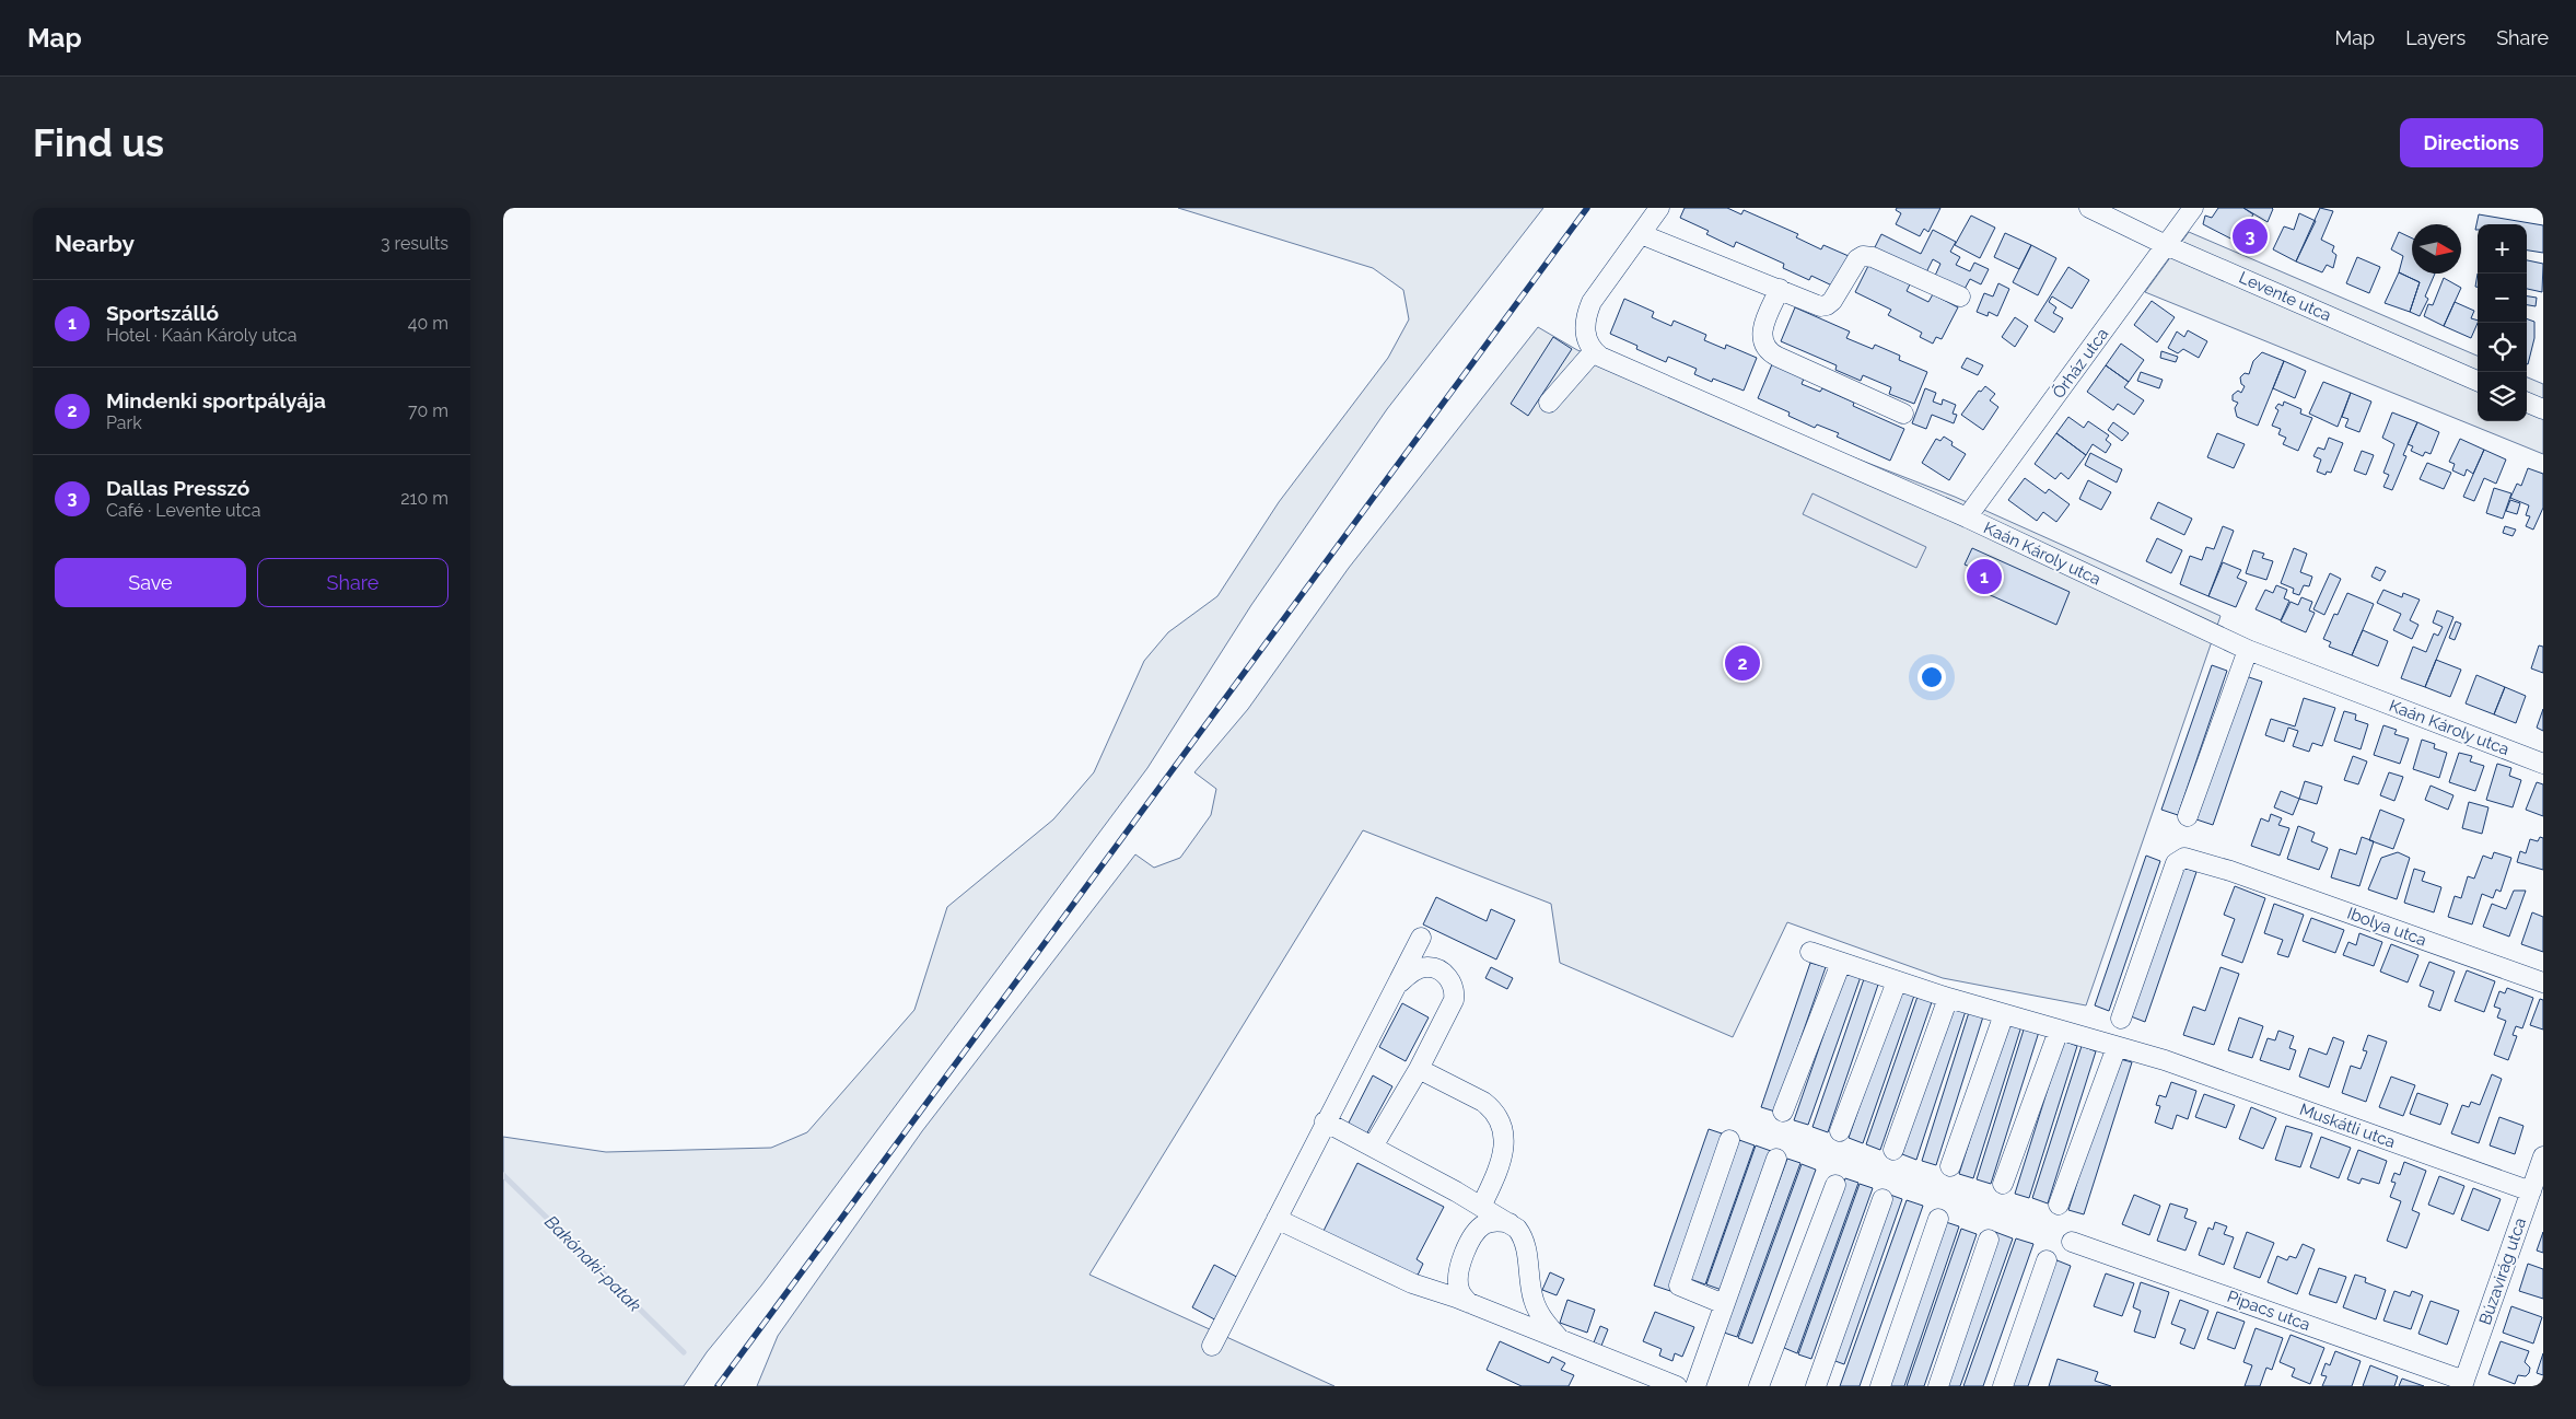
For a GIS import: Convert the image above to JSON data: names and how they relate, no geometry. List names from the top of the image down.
{
  "streets": {
    "street": [
      "Levente utca",
      "Őrház utca",
      "Kaán Károly utca",
      "Ibolya utca",
      "Muskátli utca",
      "Búzavirág utca",
      "Pipacs utca"
    ]
  },
  "crossings": [
    ["Levente utca", "Őrház utca"],
    ["Őrház utca", "Kaán Károly utca"],
    ["Muskátli utca", "Búzavirág utca"],
    ["Búzavirág utca", "Pipacs utca"]
  ],
  "water": ["Bakónaki-patak"],
  "north": "right",
  "page": {
    "header": "Map",
    "nav": ["Map", "Layers", "Share"],
    "buttons": [
      "Directions",
      ["Save", "Share"]
    ],
    "title": "Find us",
    "heading": ["Nearby", "3 results"],
    "pins": ["3", "1", "2"],
    "map_buttons": ["+", "−"],
    "list": [
      {
        "mark": "1",
        "name": "Sportszálló",
        "note": "Hotel · Kaán Károly utca",
        "value": "40 m"
      },
      {
        "mark": "2",
        "name": "Mindenki sportpályája",
        "note": "Park",
        "value": "70 m"
      },
      {
        "mark": "3",
        "name": "Dallas Presszó",
        "note": "Café · Levente utca",
        "value": "210 m"
      }
    ]
  }
}
